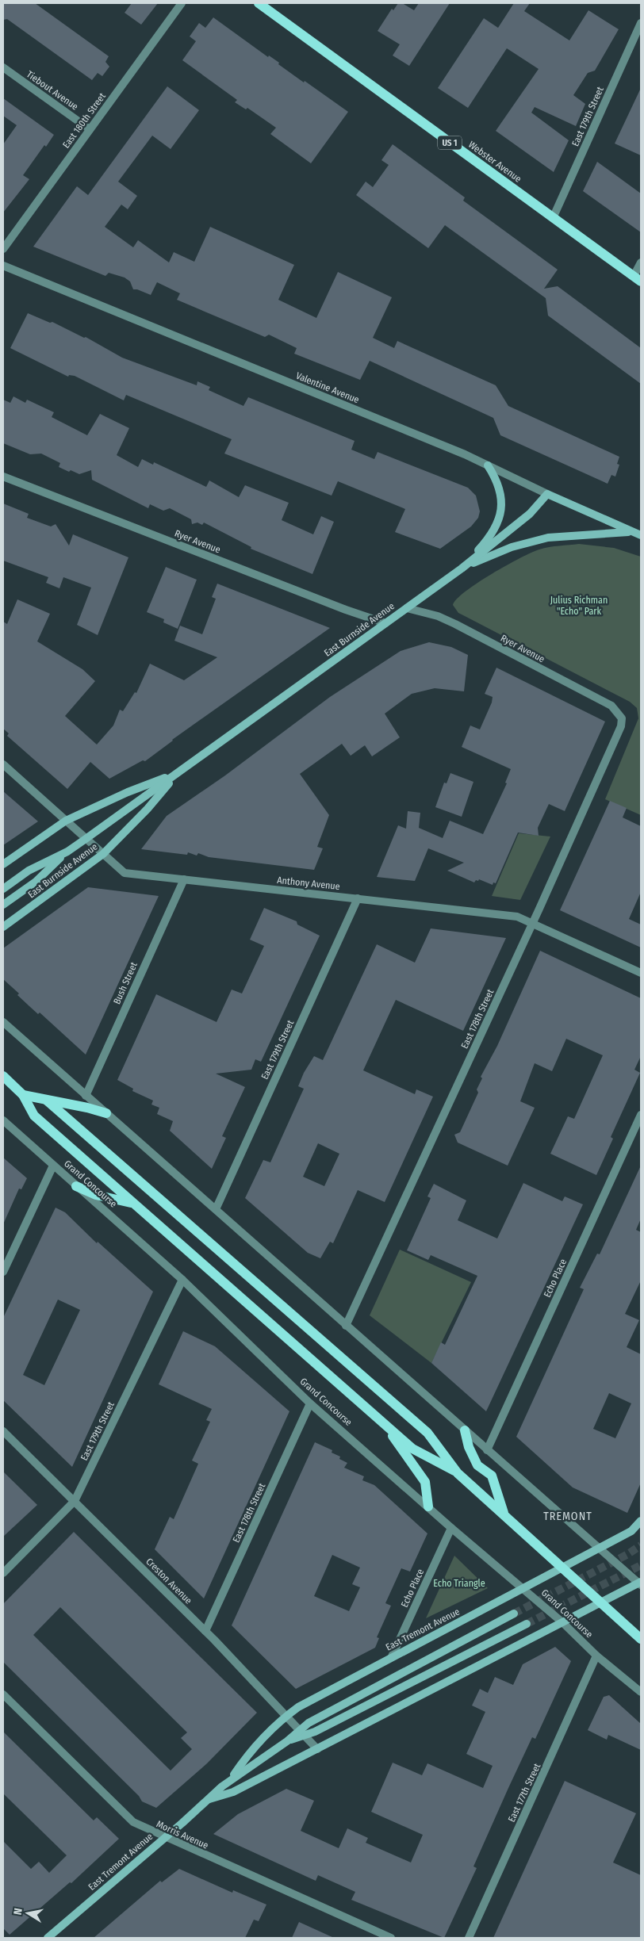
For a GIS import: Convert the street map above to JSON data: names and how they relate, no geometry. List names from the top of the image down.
{
  "streets": {
    "main road": [
      "US 1",
      "Webster Avenue",
      "Valentine Avenue",
      "East Burnside Avenue",
      "Grand Concourse",
      "East Tremont Avenue"
    ],
    "street": [
      "Tiebout Avenue",
      "East 179th Street",
      "East 180th Street",
      "Ryer Avenue",
      "Anthony Avenue",
      "Bush Street",
      "East 178th Street",
      "Echo Place",
      "Creston Avenue",
      "East 177th Street",
      "Morris Avenue"
    ]
  },
  "crossings": [
    ["Tiebout Avenue", "East 180th Street"],
    ["East 179th Street", "Webster Avenue"],
    ["East 179th Street", "Anthony Avenue"],
    ["East 179th Street", "Grand Concourse"],
    ["East 179th Street", "Creston Avenue"],
    ["Valentine Avenue", "East Burnside Avenue"],
    ["Ryer Avenue", "East Burnside Avenue"],
    ["Ryer Avenue", "East 178th Street"],
    ["East Burnside Avenue", "Anthony Avenue"],
    ["Anthony Avenue", "Bush Street"],
    ["Anthony Avenue", "East 178th Street"],
    ["East 178th Street", "Grand Concourse"],
    ["East 178th Street", "Creston Avenue"],
    ["Grand Concourse", "Echo Place"],
    ["Grand Concourse", "East Tremont Avenue"],
    ["Grand Concourse", "East 177th Street"],
    ["Echo Place", "East Tremont Avenue"],
    ["Creston Avenue", "East Tremont Avenue"],
    ["East Tremont Avenue", "Morris Avenue"]
  ],
  "districts": ["TREMONT"],
  "parks": ["Julius Richman \"Echo\" Park", "Echo Triangle"],
  "north": "left"
}
